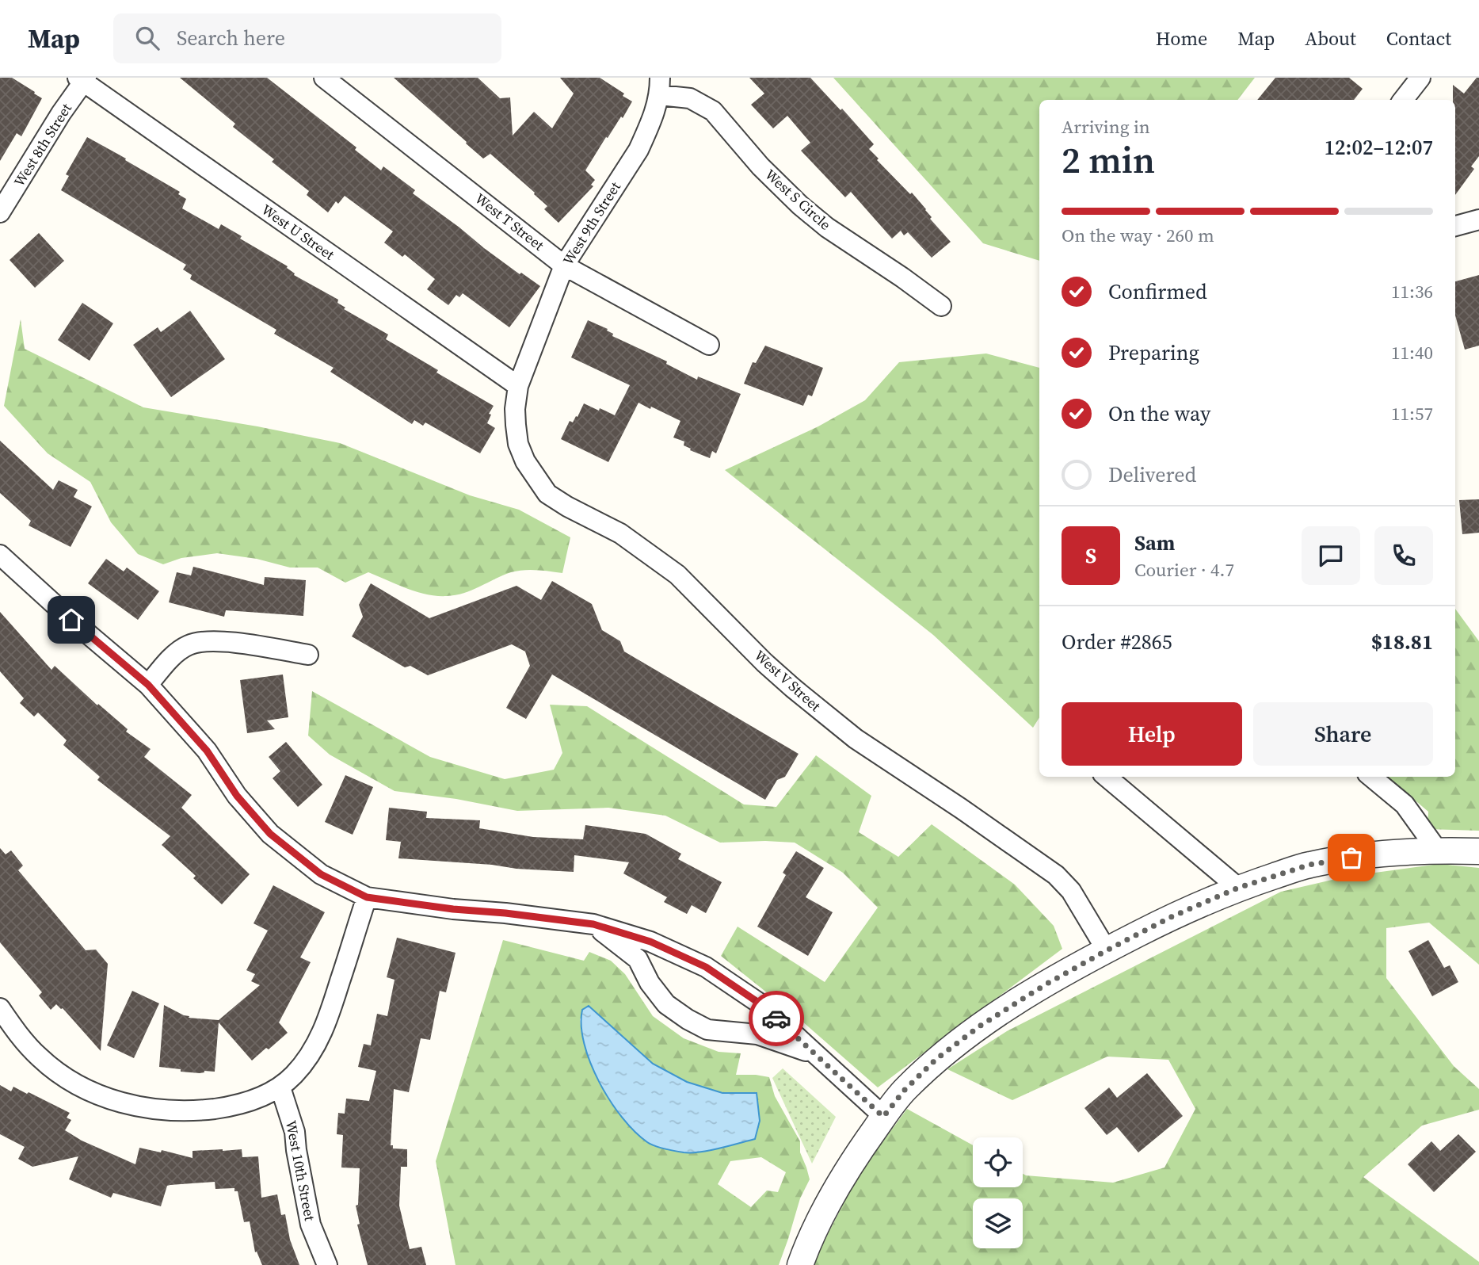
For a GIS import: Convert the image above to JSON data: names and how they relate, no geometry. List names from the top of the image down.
{
  "streets": {
    "street": [
      "West 8th Street",
      "West S Circle",
      "West T Street",
      "West 9th Street",
      "West U Street",
      "West V Street",
      "West 10th Street"
    ]
  },
  "crossings": [
    ["West 8th Street", "West U Street"],
    ["West S Circle", "West 9th Street"],
    ["West T Street", "West 9th Street"],
    ["West 9th Street", "West U Street"],
    ["West 9th Street", "West V Street"],
    ["West U Street", "West V Street"]
  ],
  "page": {
    "header": "Map",
    "search": "Search here",
    "nav": [
      "Home",
      "Map",
      "About",
      "Contact"
    ],
    "heading": ["2 min", "Arriving in", "12:02–12:07"],
    "panel": [
      "Sam",
      "Courier · 4.7",
      "Order #2865",
      "$18.81"
    ],
    "bar": "On the way · 260 m",
    "list": [
      ["Confirmed", "11:36"],
      ["Preparing", "11:40"],
      ["On the way", "11:57"],
      "Delivered"
    ],
    "round": "S",
    "buttons": ["Help", "Share"]
  }
}
